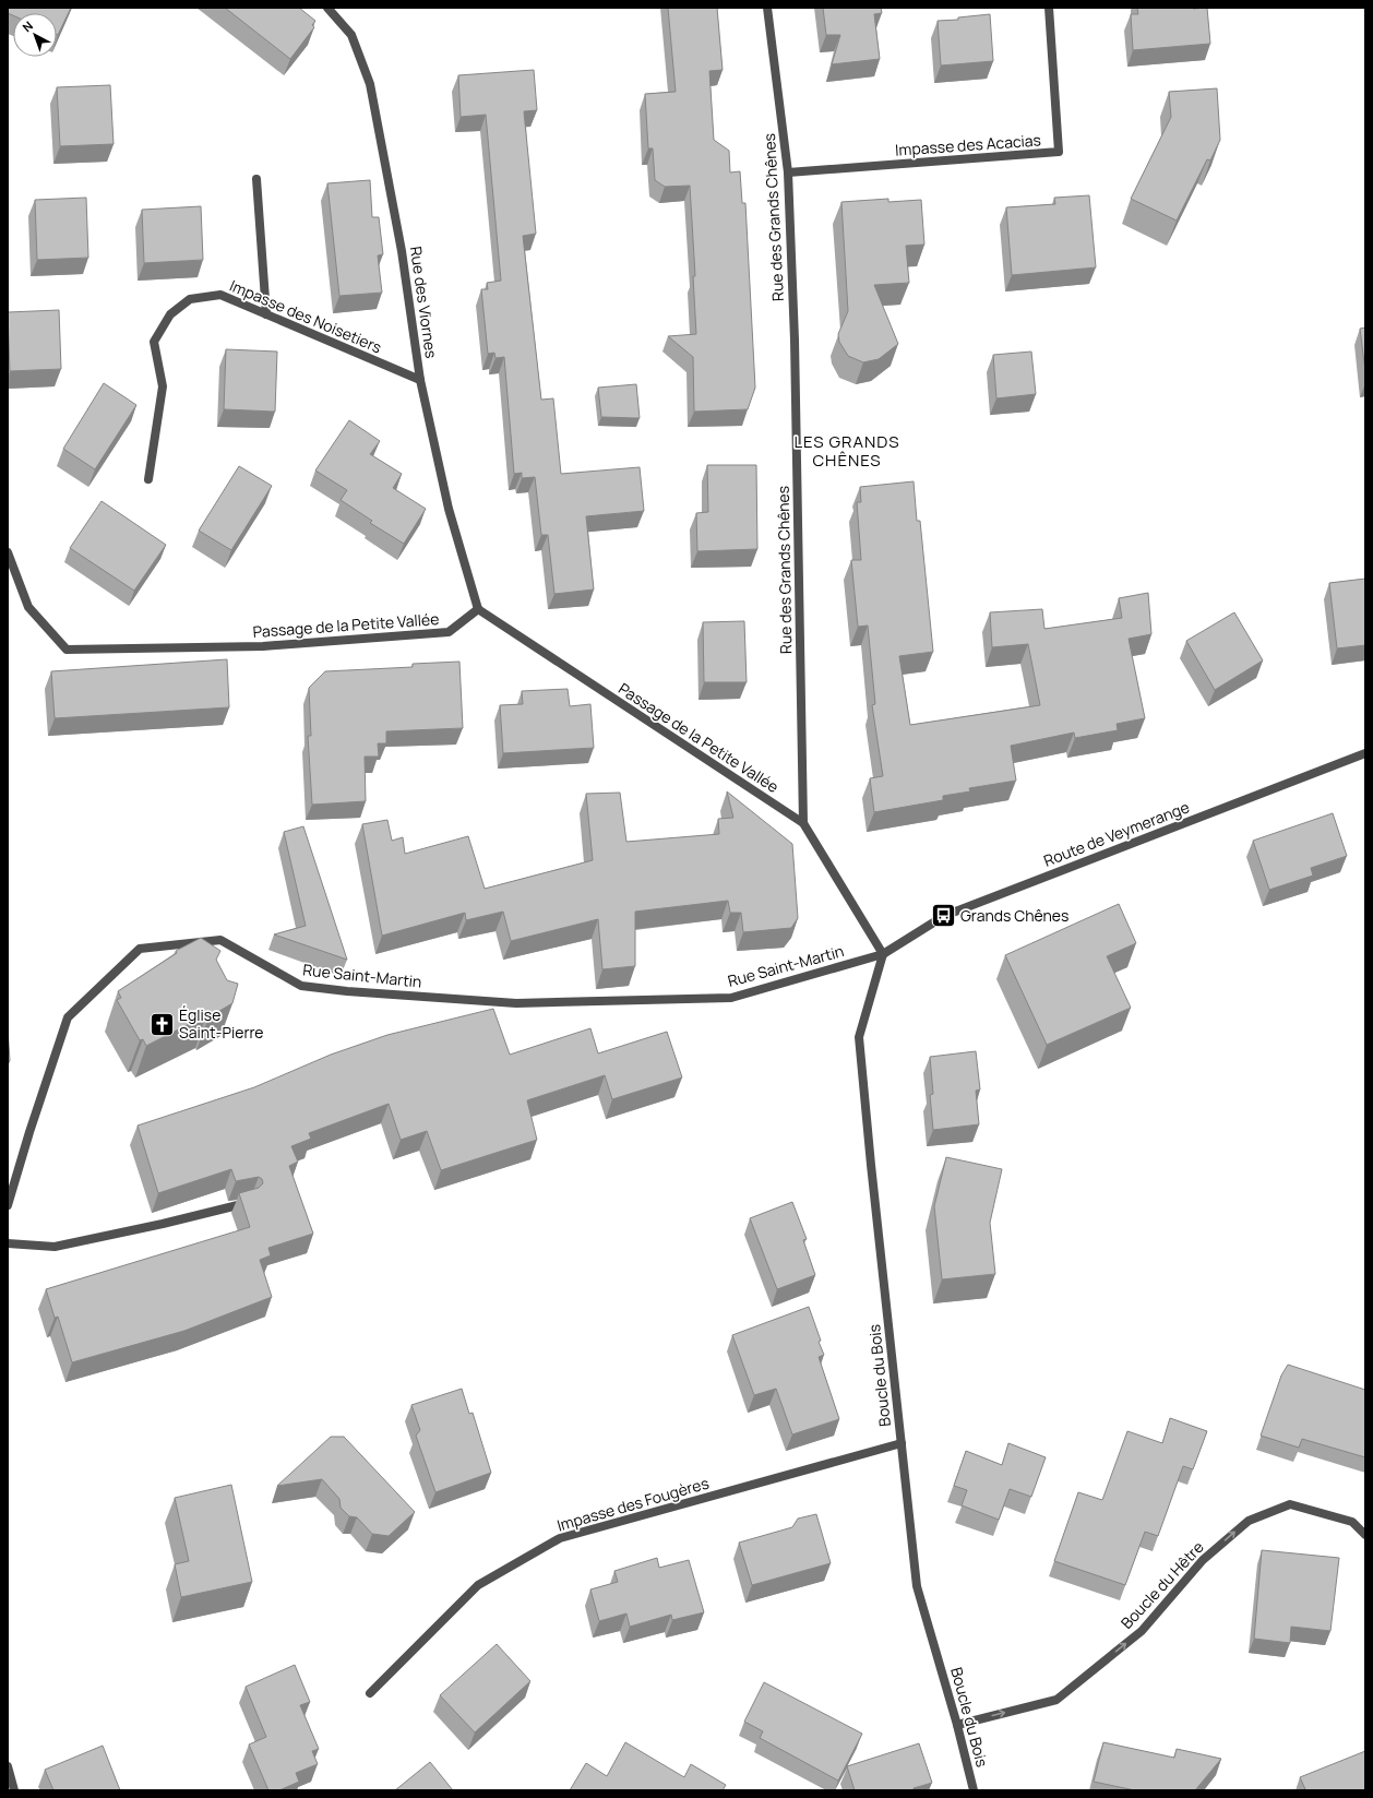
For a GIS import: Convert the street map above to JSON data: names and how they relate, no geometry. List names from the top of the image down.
{
  "streets": {
    "street": [
      "Impasse des Acacias",
      "Rue des Grands Chênes",
      "Rue des Viornes",
      "Impasse des Noisetiers",
      "Passage de la Petite Vallée",
      "Route de Veymerange",
      "Rue Saint-Martin",
      "Boucle du Bois",
      "Impasse des Fougères",
      "Boucle du Hêtre"
    ]
  },
  "crossings": [
    ["Impasse des Acacias", "Rue des Grands Chênes"],
    ["Rue des Grands Chênes", "Passage de la Petite Vallée"],
    ["Rue des Viornes", "Impasse des Noisetiers"],
    ["Rue des Viornes", "Passage de la Petite Vallée"],
    ["Route de Veymerange", "Rue Saint-Martin"],
    ["Route de Veymerange", "Boucle du Bois"],
    ["Rue Saint-Martin", "Boucle du Bois"],
    ["Boucle du Bois", "Impasse des Fougères"],
    ["Boucle du Bois", "Boucle du Hêtre"]
  ],
  "one_way": ["Boucle du Hêtre"],
  "districts": ["LES GRANDS CHÊNES"],
  "places": {
    "bus stop": ["Grands Chênes"],
    "church": ["Église Saint-Pierre"]
  },
  "north": "top left"
}
